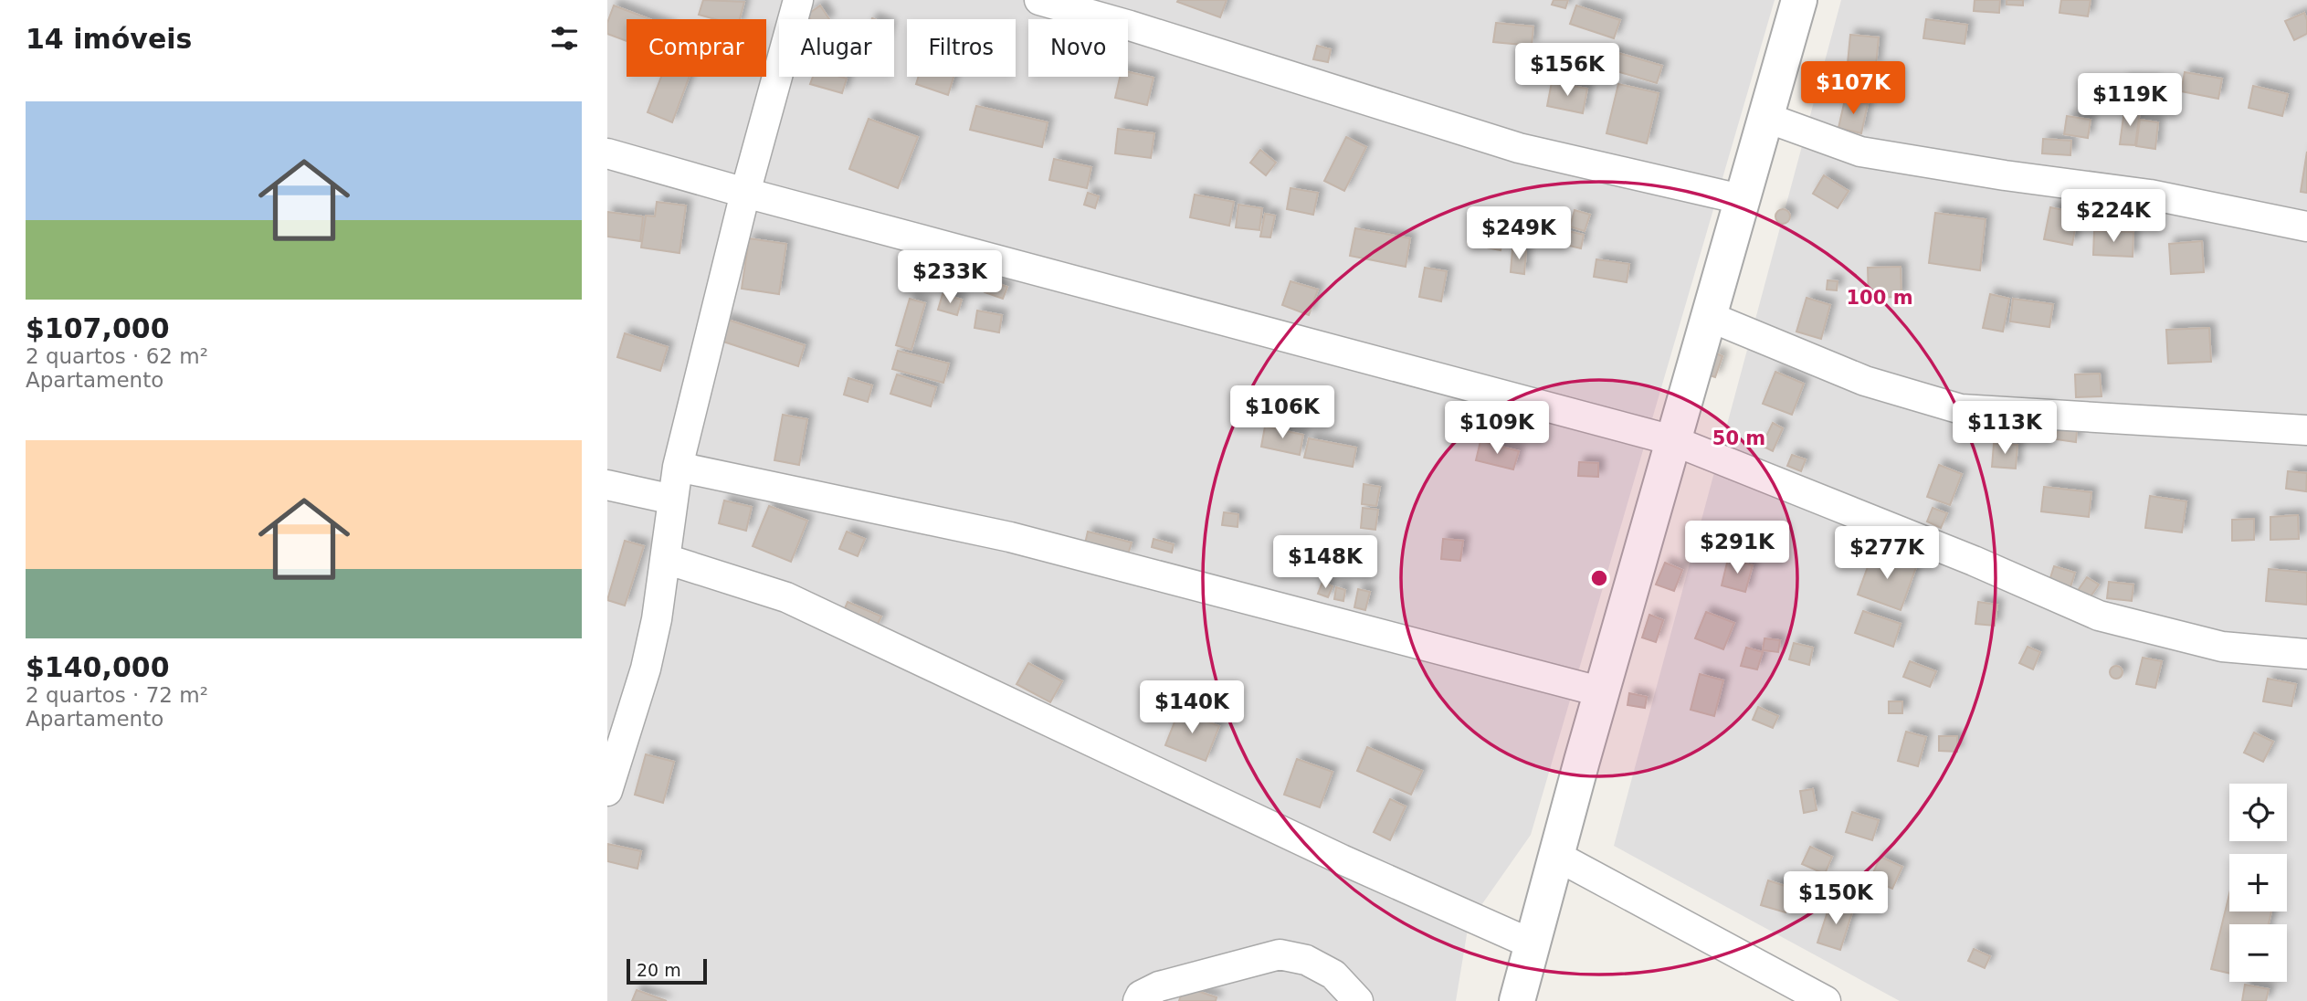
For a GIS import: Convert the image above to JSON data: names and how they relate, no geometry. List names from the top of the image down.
{
  "scale_bar": "20 m",
  "page": {
    "heading": "14 imóveis",
    "chip": [
      "Comprar",
      "Alugar",
      "Filtros",
      "Novo"
    ],
    "price": [
      "$156K",
      "$107K",
      "$119K",
      "$224K",
      "$249K",
      "$233K",
      "$106K",
      "$109K",
      "$113K",
      "$291K",
      "$277K",
      "$148K",
      "$140K",
      "$150K"
    ],
    "list": [
      {
        "name": "$107,000",
        "note": "2 quartos · 62 m² · Apartamento"
      },
      {
        "name": "$140,000",
        "note": "2 quartos · 72 m² · Apartamento"
      }
    ],
    "map_buttons": ["+", "−"],
    "scale": "20 m"
  },
  "rings": ["100 m", "50 m"]
}
